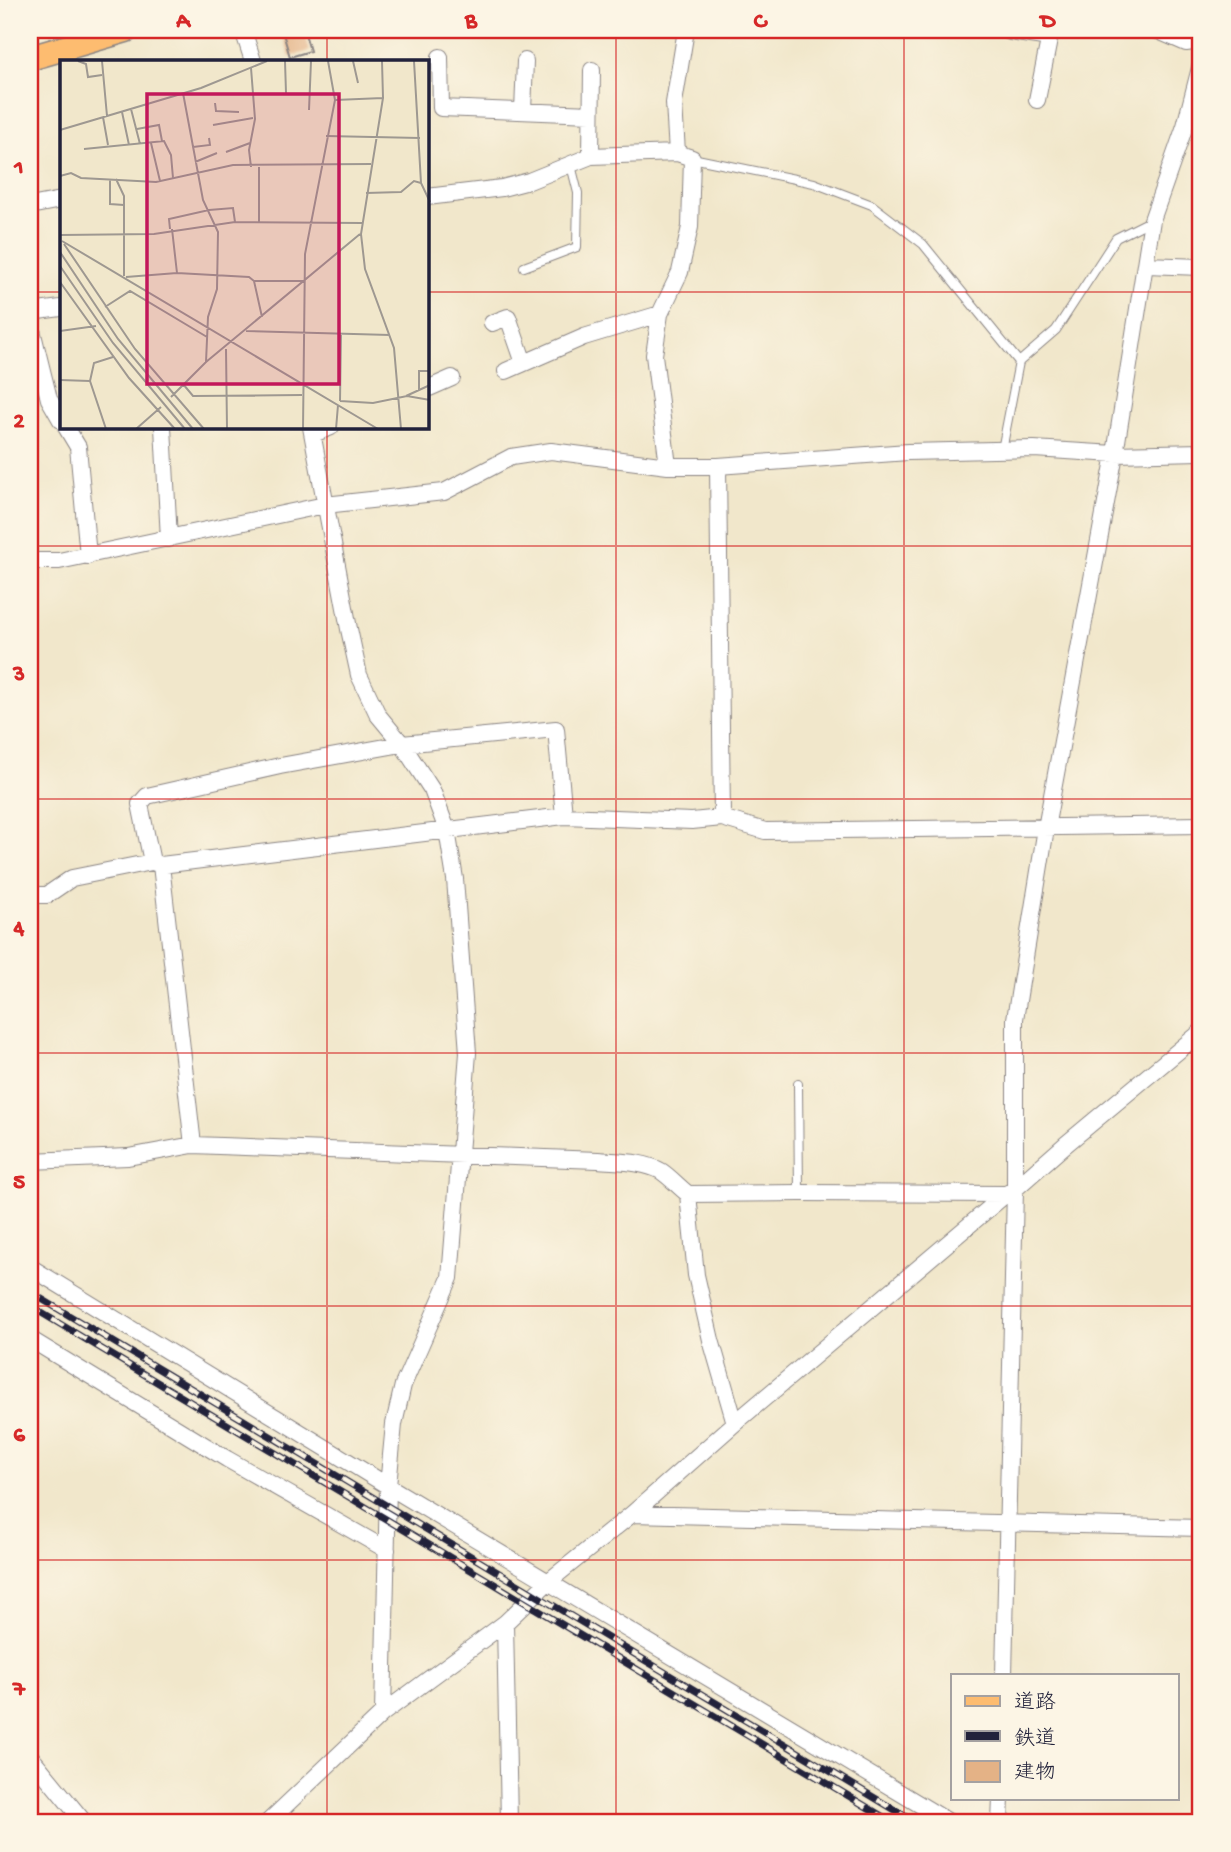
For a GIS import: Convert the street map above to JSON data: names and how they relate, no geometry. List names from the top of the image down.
{
  "legend": ["道路", "鉄道", "建物"],
  "grid": {
    "columns": [
      "A",
      "B",
      "C",
      "D"
    ],
    "rows": [
      "1",
      "2",
      "3",
      "4",
      "5",
      "6",
      "7"
    ]
  }
}
